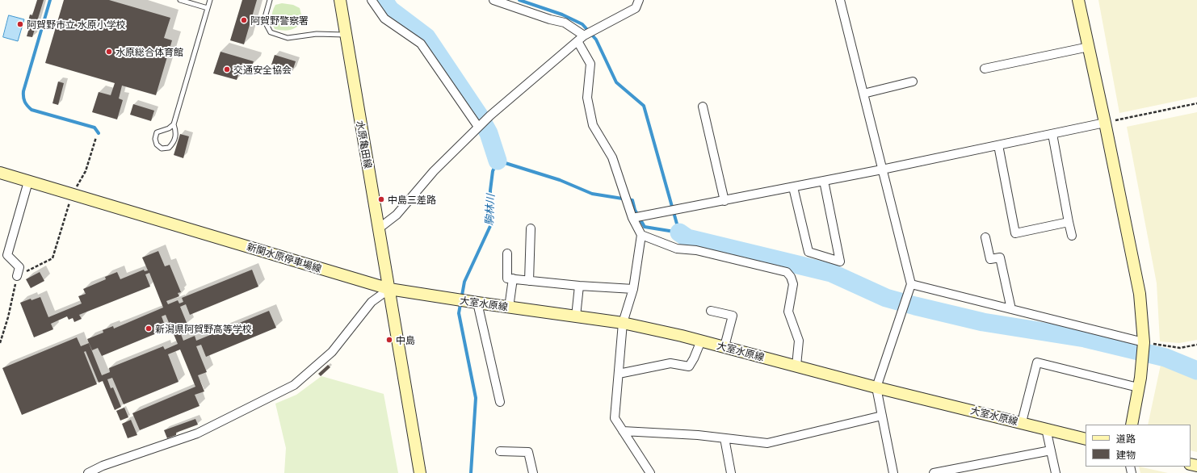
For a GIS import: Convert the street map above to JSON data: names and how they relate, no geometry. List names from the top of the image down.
{
  "streets": {
    "main road": ["水原亀田線", "新関水原停車場線", "大室水原線"]
  },
  "crossings": [
    ["水原亀田線", "新関水原停車場線"],
    ["水原亀田線", "大室水原線"],
    ["新関水原停車場線", "大室水原線"]
  ],
  "water": ["駒林川"],
  "places": [
    "阿賀野警察署",
    "阿賀野市立 水原小学校",
    "水原総合体育館",
    "交通安全協会",
    "中島三差路",
    "新潟県阿賀野高等学校",
    "中島"
  ],
  "legend": ["道路", "建物"]
}
